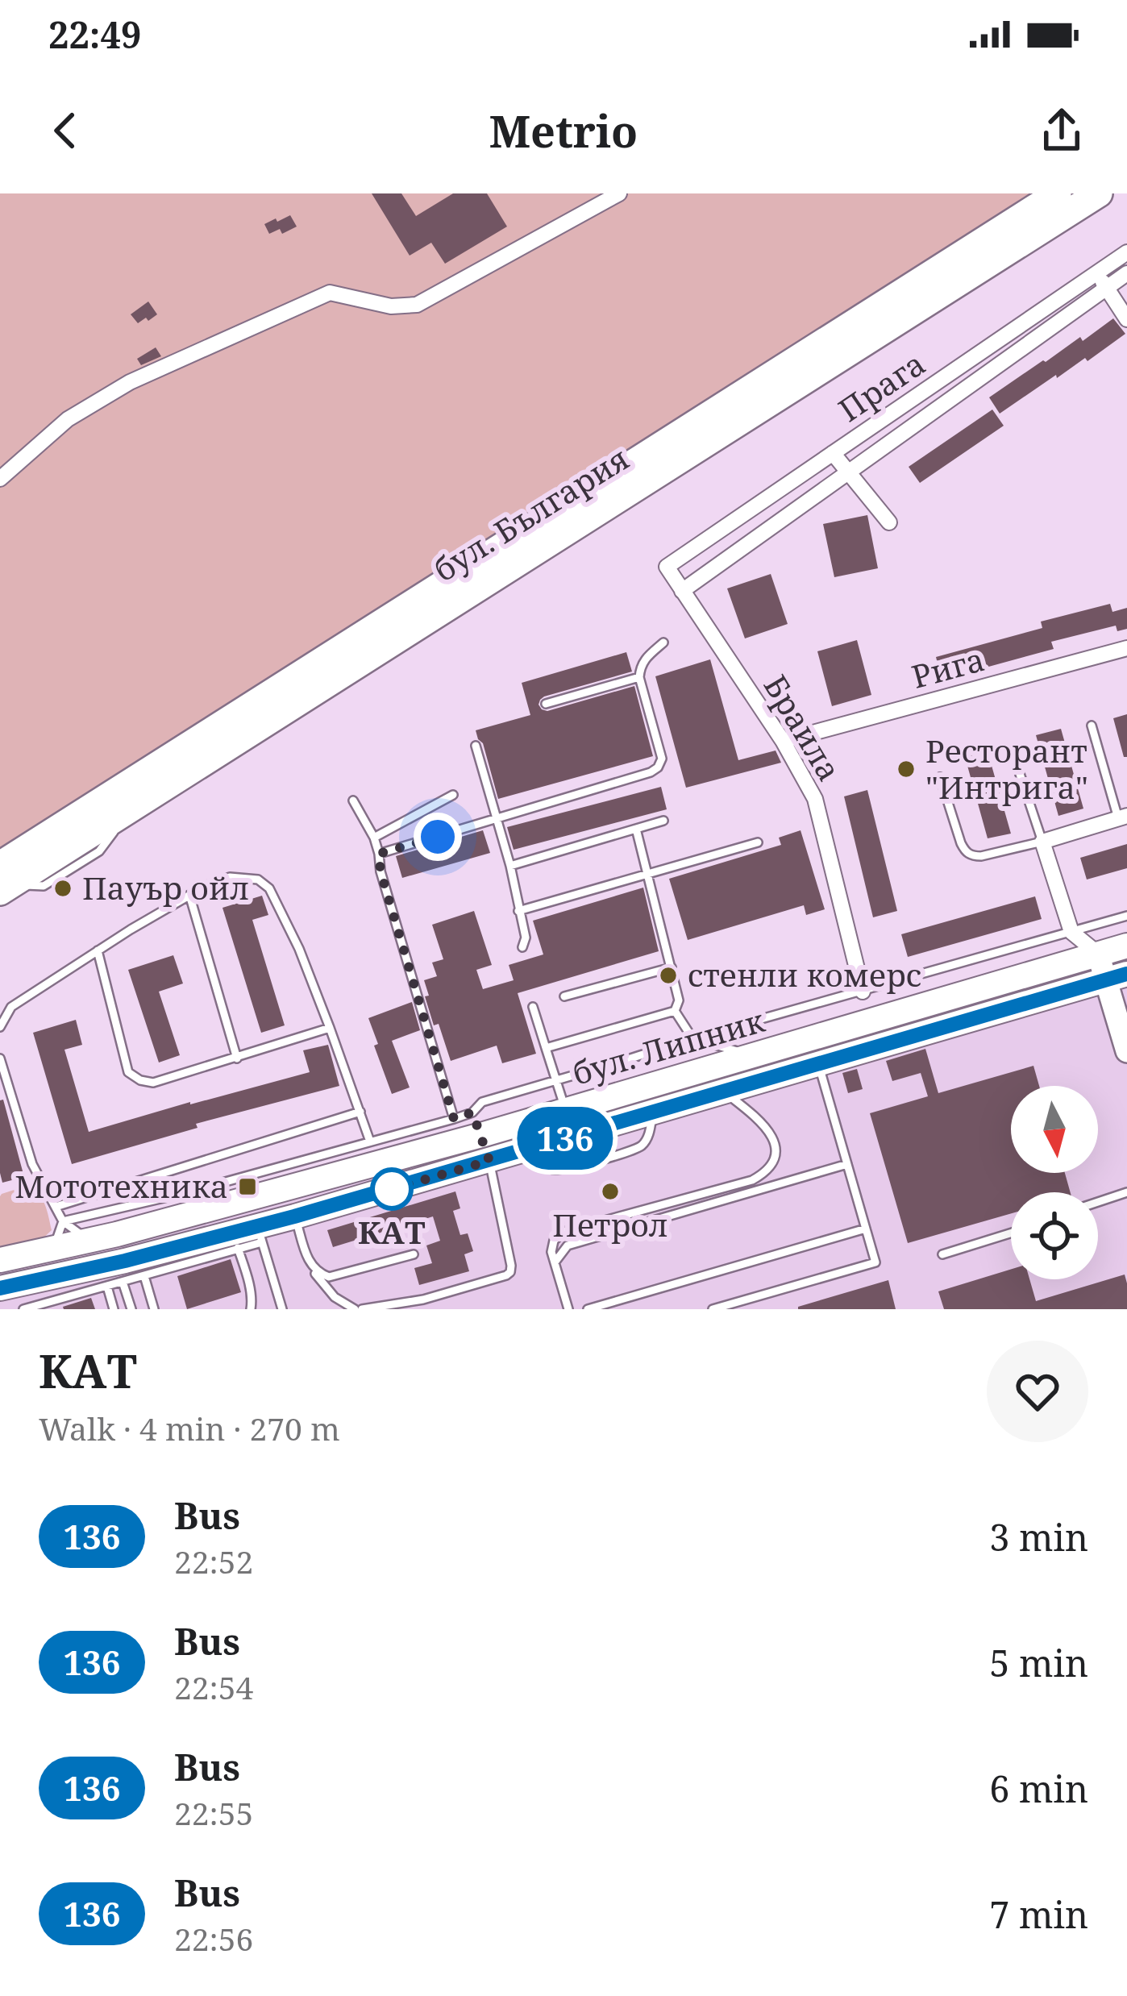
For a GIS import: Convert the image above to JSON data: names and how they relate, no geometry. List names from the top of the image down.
{
  "streets": {
    "highway": ["бул. България"],
    "main road": ["бул. Липник"],
    "street": ["Прага", "Рига", "Браила"]
  },
  "crossings": [
    ["Прага", "Браила"],
    ["Рига", "Браила"]
  ],
  "places": {
    "other": [
      "Ресторант \"Интрига\"",
      "Пауър ойл",
      "стенли комерс",
      "КАТ",
      "Петрол"
    ],
    "transit": ["Мототехника"]
  },
  "lines": ["bus line 136"],
  "north": "bottom",
  "page": {
    "status": "22:49",
    "header": "Metrio",
    "on_map": "136",
    "heading": ["КАТ", "Walk · 4 min · 270 m"],
    "list": [
      {
        "mark": "136",
        "name": "Bus",
        "note": "22:52",
        "value": "3 min"
      },
      {
        "mark": "136",
        "name": "Bus",
        "note": "22:54",
        "value": "5 min"
      },
      {
        "mark": "136",
        "name": "Bus",
        "note": "22:55",
        "value": "6 min"
      },
      {
        "mark": "136",
        "name": "Bus",
        "note": "22:56",
        "value": "7 min"
      }
    ]
  }
}
